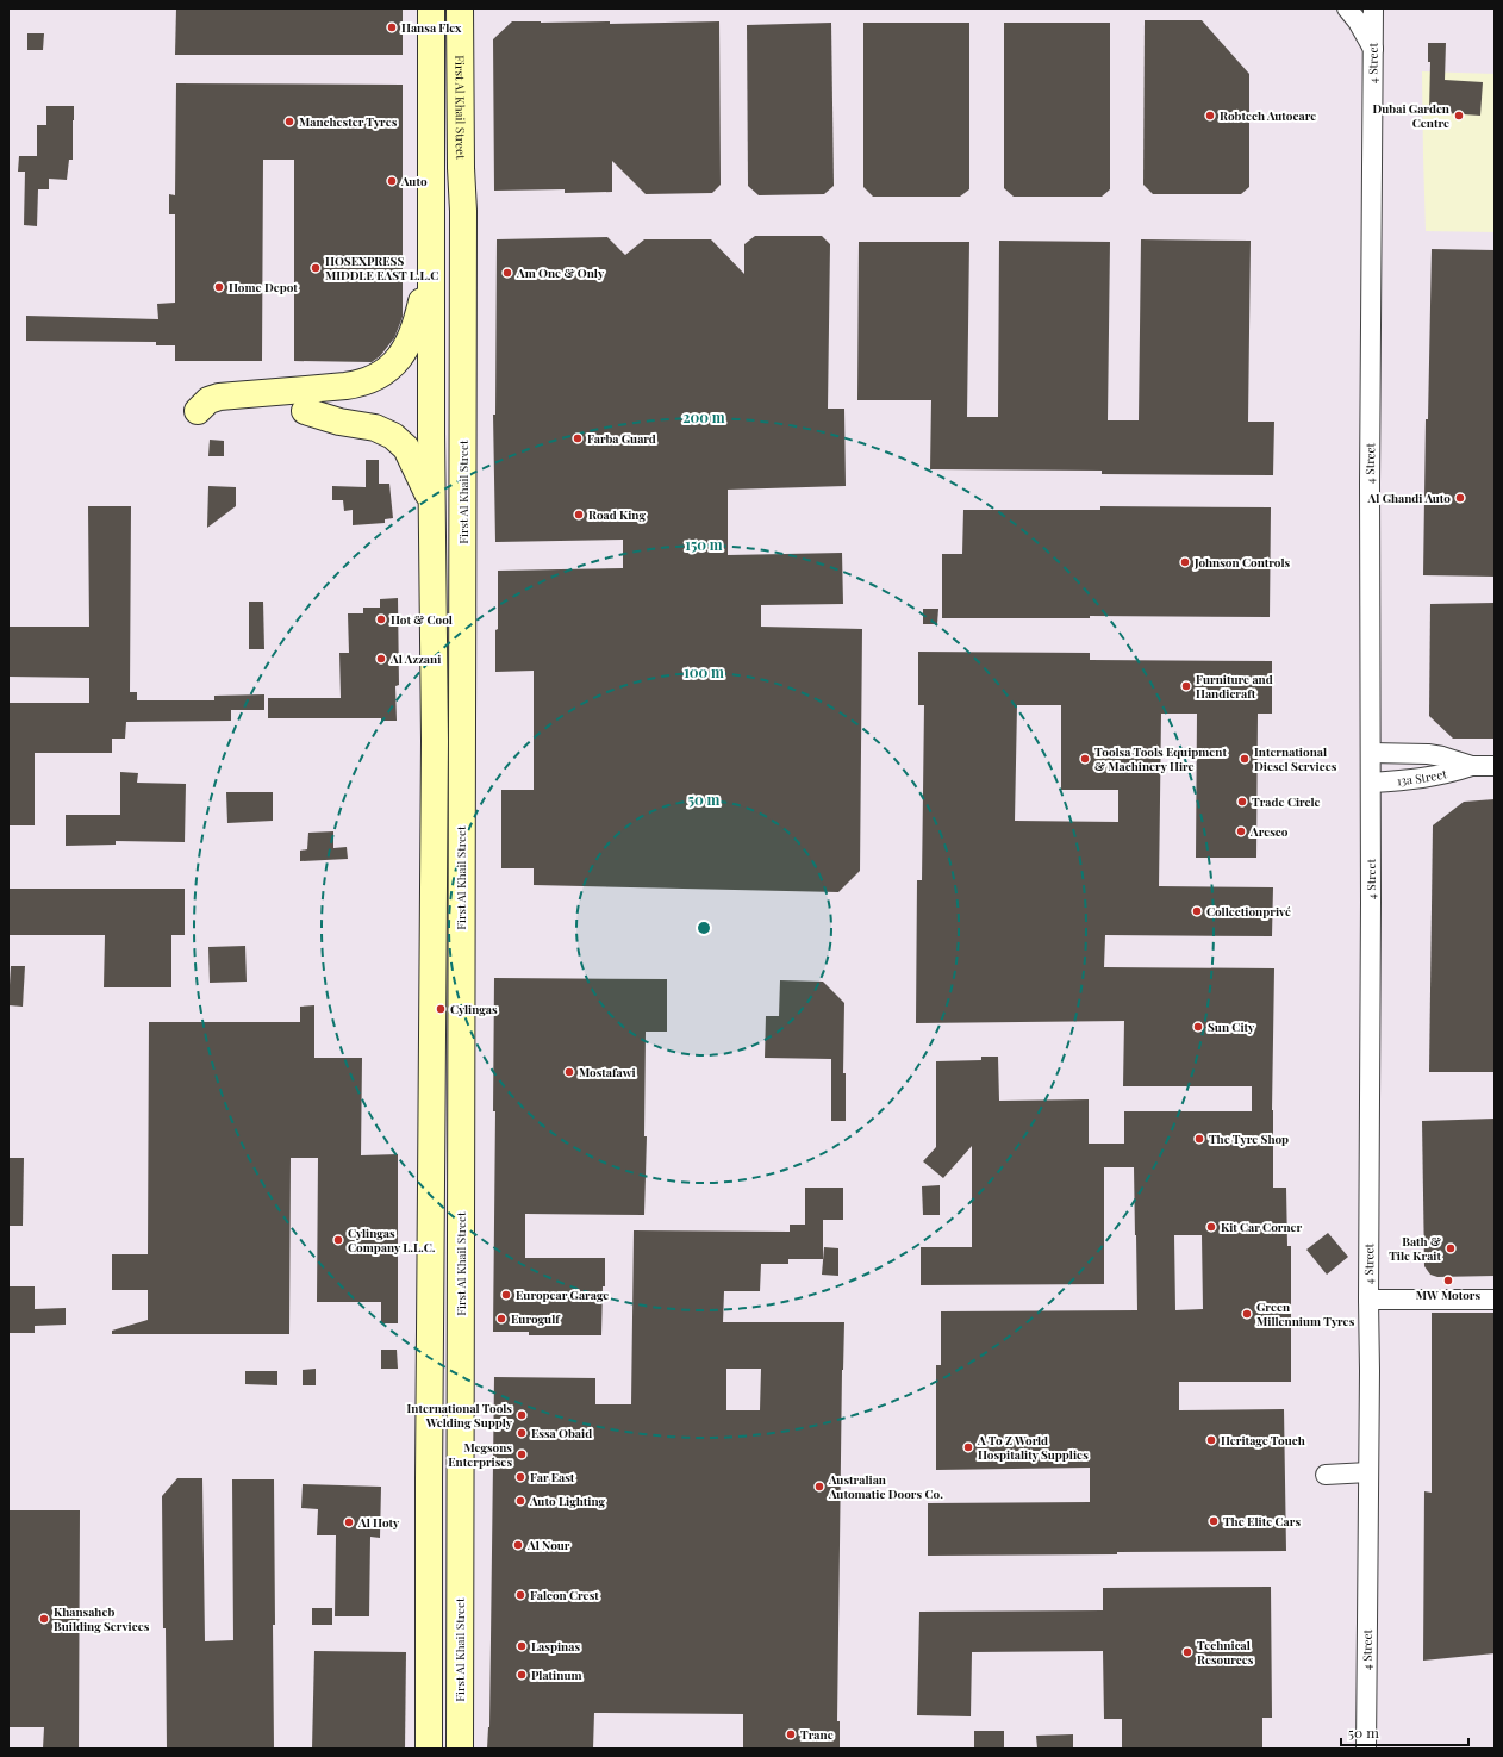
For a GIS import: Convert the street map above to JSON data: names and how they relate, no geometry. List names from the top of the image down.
{
  "streets": {
    "main road": ["First Al Khail Street"],
    "street": ["4 Street", "13a Street"]
  },
  "crossings": [
    ["4 Street", "13a Street"]
  ],
  "places": [
    "Hansa Flex",
    "Robtech Autocare",
    "Dubai Garden Centre",
    "Manchester Tyres",
    "Auto",
    "HOSEXPRESS MIDDLE EAST L.L.C",
    "Am One & Only",
    "Home Depot",
    "Farba Guard",
    "Al Ghandi Auto",
    "Road King",
    "Johnson Controls",
    "Hot & Cool",
    "Al Azzani",
    "Furniture and Handicraft",
    "Toolsa Tools Equipment & Machinery Hire",
    "International Diesel Services",
    "Trade Circle",
    "Aresco",
    "Collectionprivé",
    "Cylingas",
    "Sun City",
    "Mostafawi",
    "The Tyre Shop",
    "Kit Car Corner",
    "Cylingas Company L.L.C.",
    "Bath & Tile Krait",
    "MW Motors",
    "Europear Garage",
    "Green Millennium Tyres",
    "Eurogulf",
    "International Tools Welding Supply",
    "Essa Obaid",
    "Heritage Touch",
    "A To Z World Hospitality Supplies",
    "Megsons Enterprises",
    "Far East",
    "Australian Automatic Doors Co.",
    "Auto Lighting",
    "The Elite Cars",
    "Al Hoty",
    "Al Nour",
    "Falcon Crest",
    "Khansaheb Building Services",
    "Laspinas",
    "Technical Resources",
    "Platinum",
    "Trane"
  ],
  "scale_bar": "50 m",
  "rings": [
    "200 m",
    "150 m",
    "100 m",
    "50 m"
  ]
}
